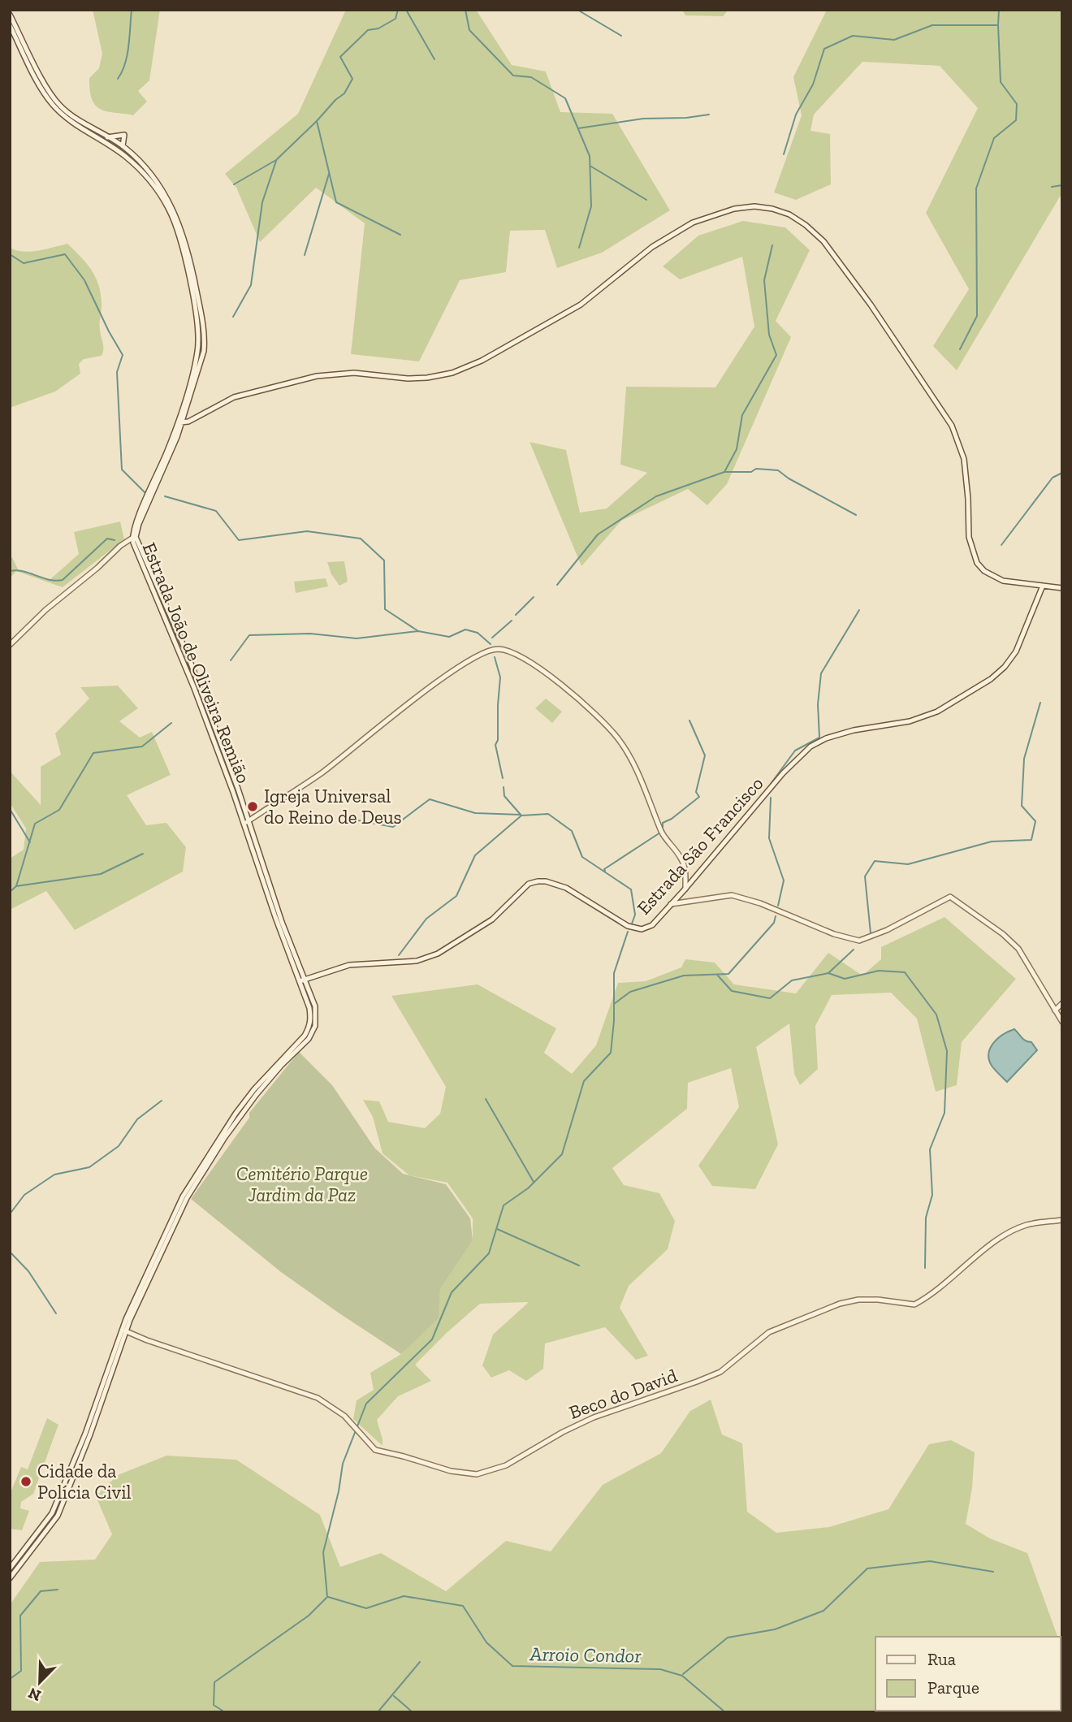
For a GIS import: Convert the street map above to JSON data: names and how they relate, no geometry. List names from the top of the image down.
{
  "streets": {
    "main road": ["Estrada João de Oliveira Remião", "Estrada São Francisco", "Beco do David"]
  },
  "crossings": [
    ["Estrada João de Oliveira Remião", "Estrada São Francisco"],
    ["Estrada João de Oliveira Remião", "Beco do David"]
  ],
  "water": ["Arroio Condor"],
  "parks": ["Cemitério Parque Jardim da Paz"],
  "places": ["Igreja Universal do Reino de Deus", "Cidade da Polícia Civil"],
  "legend": ["Rua", "Parque"],
  "north": "bottom left"
}
